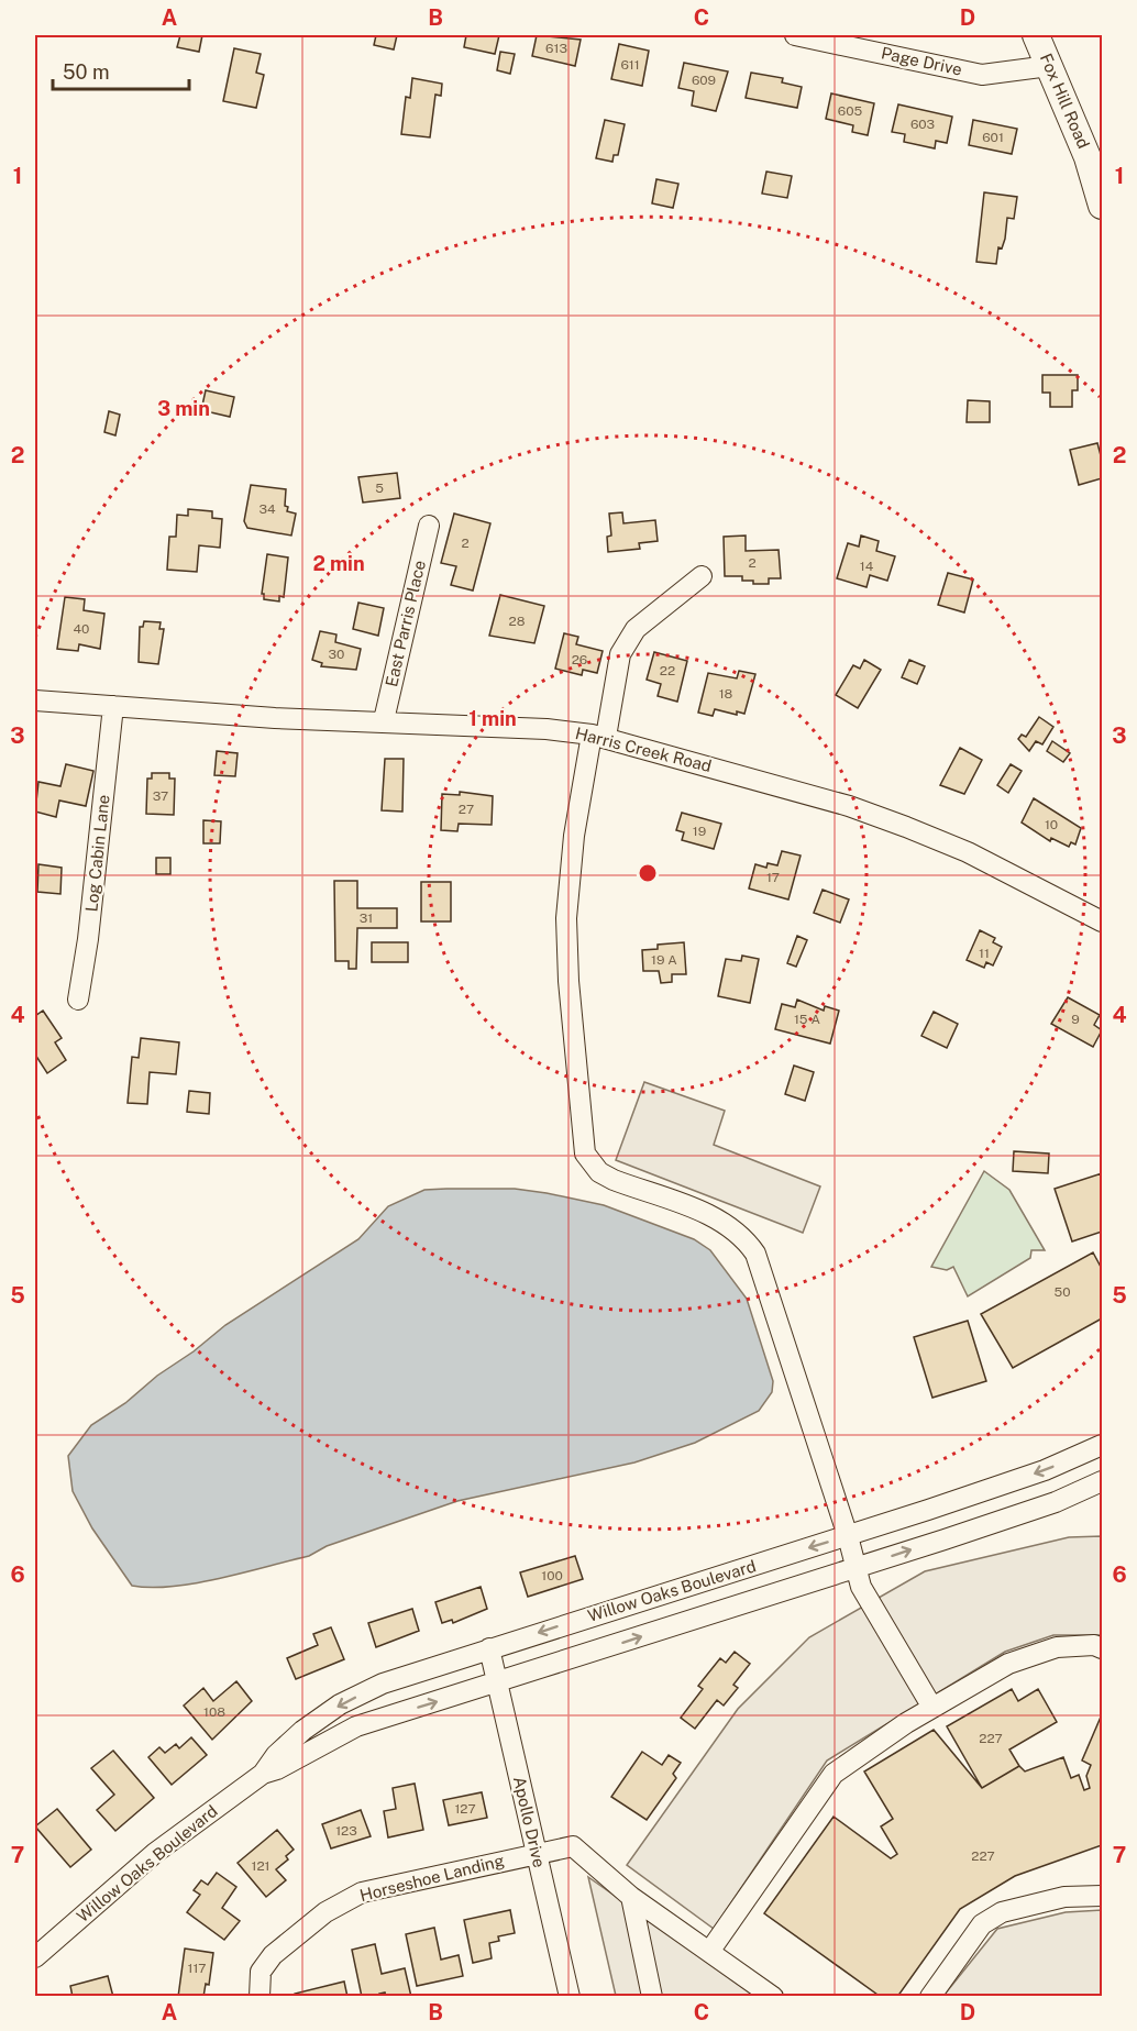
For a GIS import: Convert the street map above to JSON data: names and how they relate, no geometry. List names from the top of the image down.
{
  "streets": {
    "main road": ["Fox Hill Road"],
    "street": [
      "Page Drive",
      "East Parris Place",
      "Harris Creek Road",
      "Log Cabin Lane",
      "Willow Oaks Boulevard",
      "Apollo Drive",
      "Horseshoe Landing"
    ]
  },
  "crossings": [
    ["Page Drive", "Fox Hill Road"],
    ["East Parris Place", "Harris Creek Road"],
    ["Harris Creek Road", "Log Cabin Lane"],
    ["Willow Oaks Boulevard", "Apollo Drive"],
    ["Apollo Drive", "Horseshoe Landing"]
  ],
  "house_numbers": [
    "613",
    "611",
    "609",
    "605",
    "603",
    "601",
    "5",
    "34",
    "2",
    "2",
    "14",
    "28",
    "40",
    "30",
    "26",
    "22",
    "18",
    "37",
    "27",
    "10",
    "19",
    "17",
    "31",
    "11",
    "19 A",
    "15 A",
    "9",
    "50",
    "100",
    "108",
    "227",
    "127",
    "123",
    "227",
    "121",
    "117"
  ],
  "scale_bar": "50 m",
  "grid": {
    "columns": [
      "A",
      "B",
      "C",
      "D"
    ],
    "rows": [
      "1",
      "2",
      "3",
      "4",
      "5",
      "6",
      "7"
    ]
  },
  "rings": ["3 min", "2 min", "1 min"]
}
